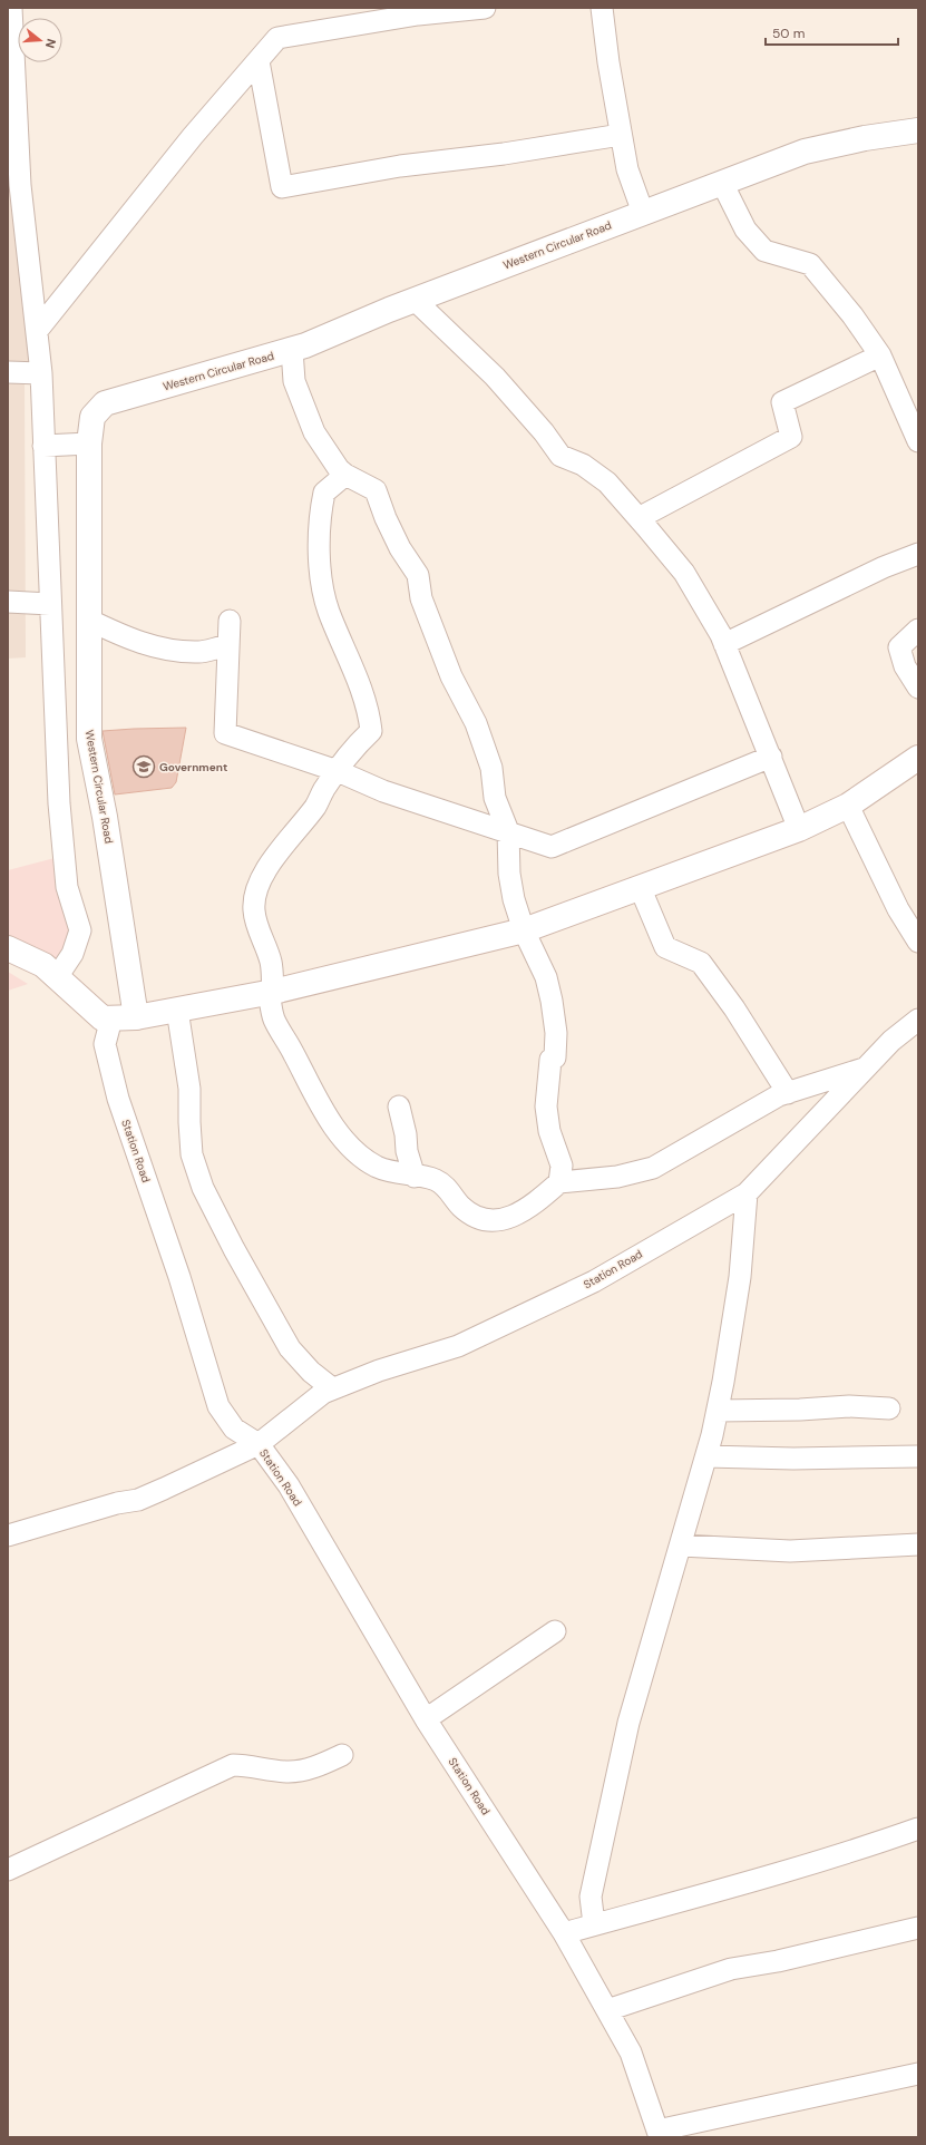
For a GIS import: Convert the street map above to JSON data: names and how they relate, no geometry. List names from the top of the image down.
{
  "streets": {
    "street": ["Western Circular Road", "Station Road"]
  },
  "places": {
    "school or university": ["Government"]
  },
  "scale_bar": "50 m",
  "north": "right"
}
